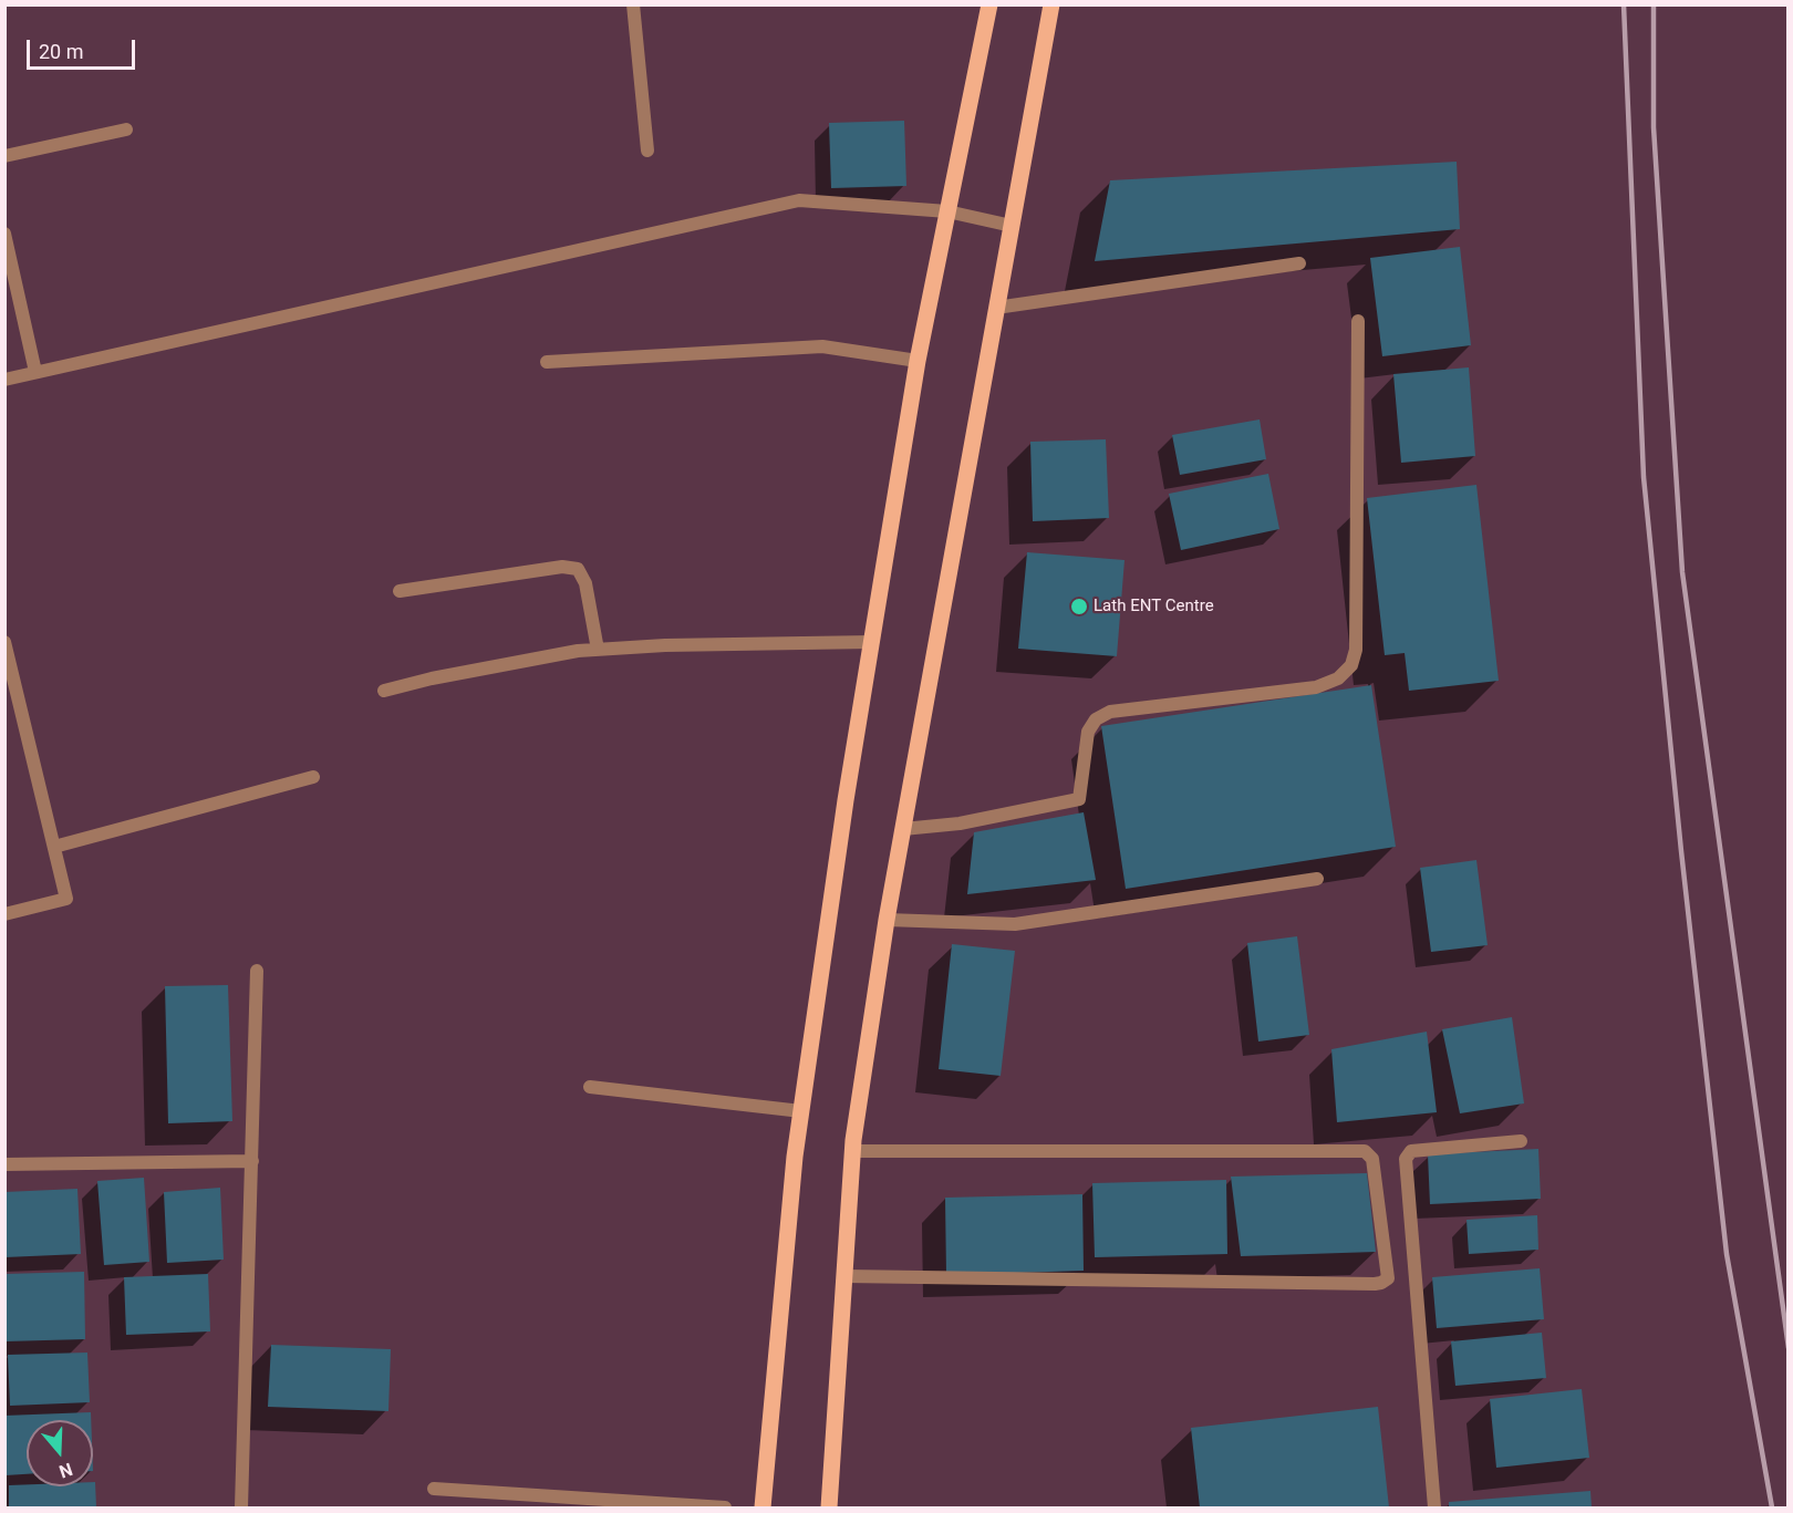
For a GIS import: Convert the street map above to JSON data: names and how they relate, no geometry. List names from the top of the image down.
{
  "places": ["Lath ENT Centre"],
  "scale_bar": "20 m",
  "north": "bottom"
}
